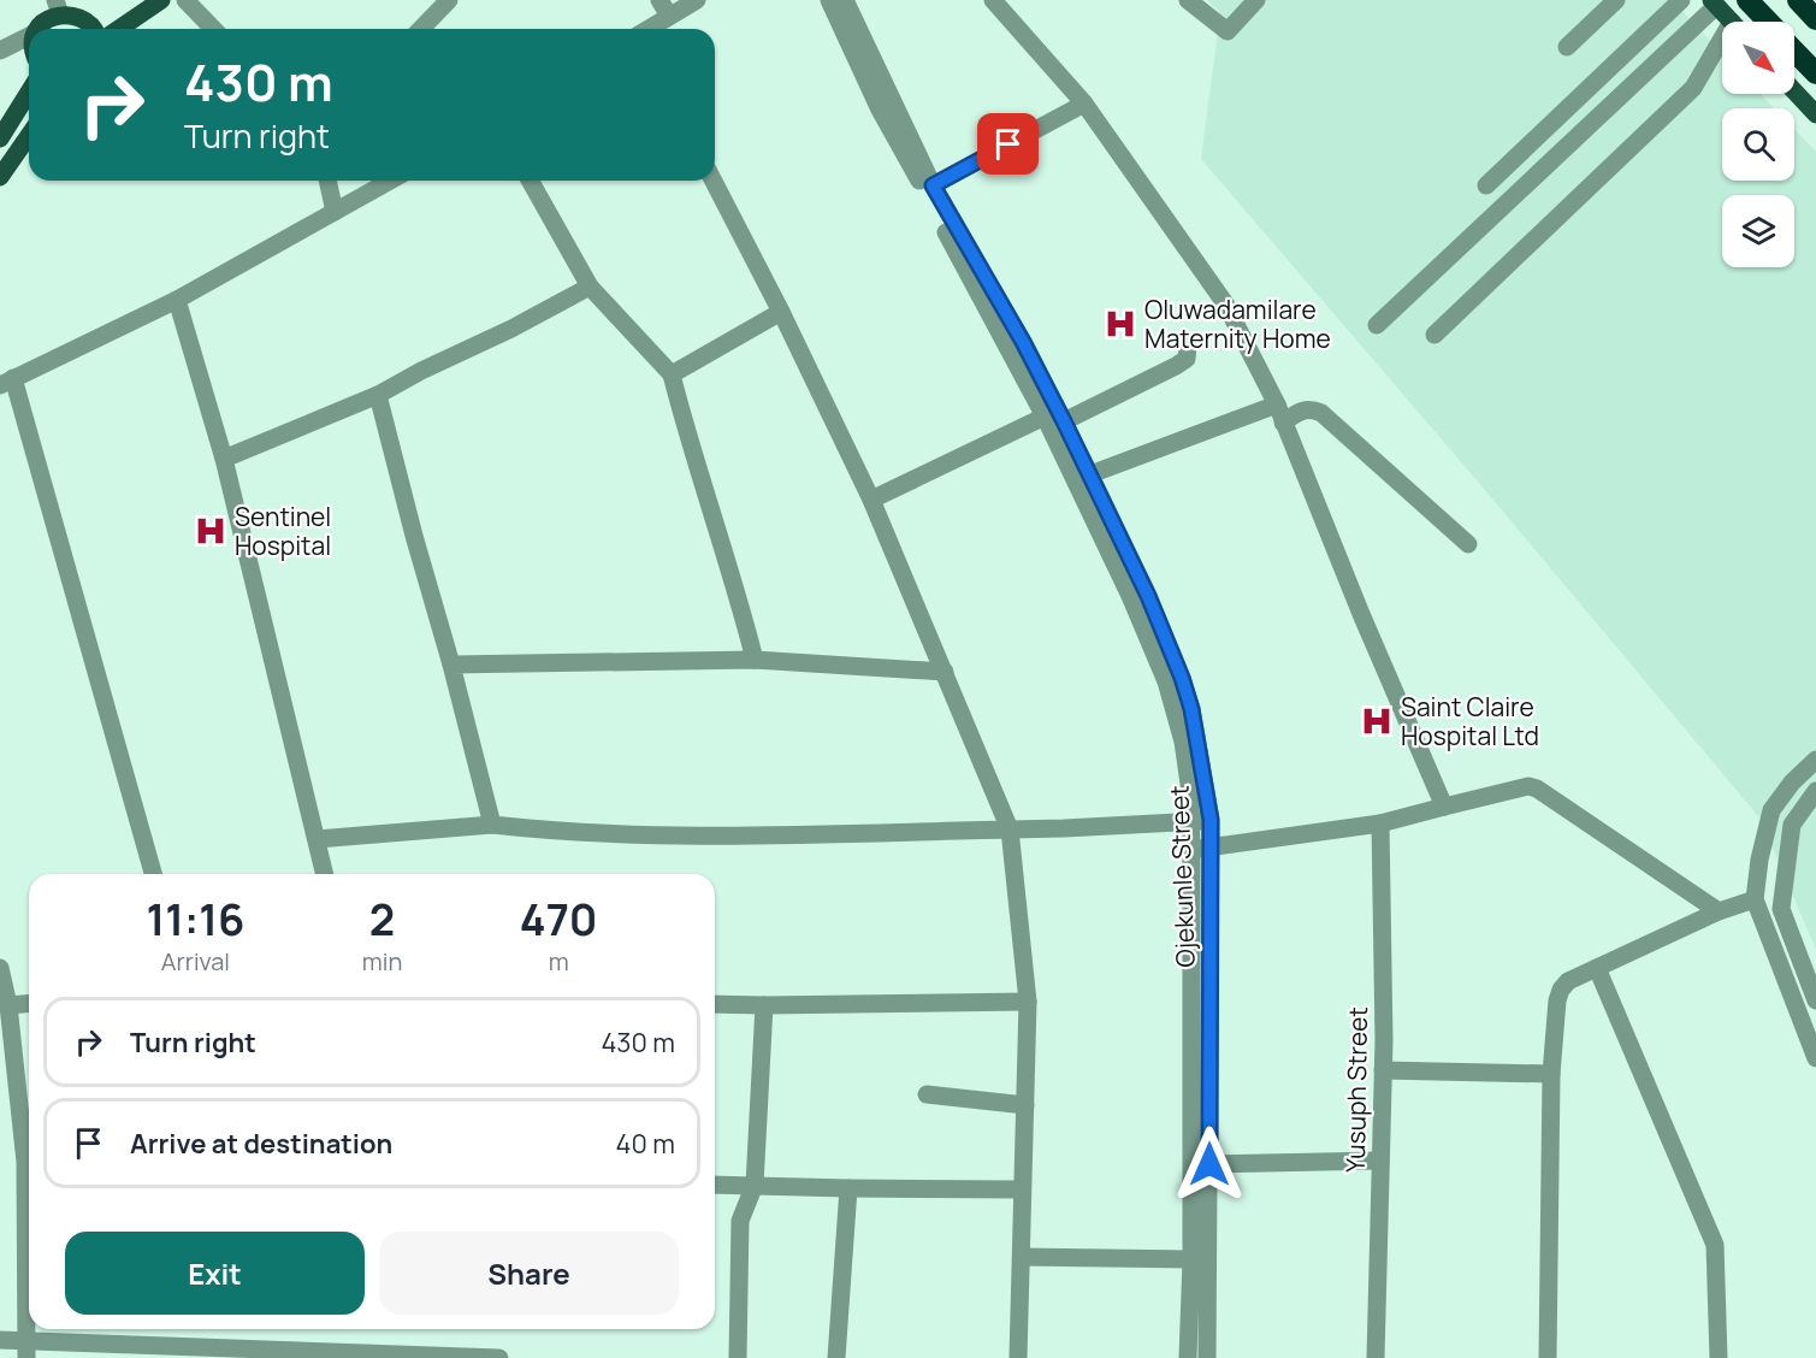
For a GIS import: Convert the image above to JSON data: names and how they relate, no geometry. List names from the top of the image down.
{
  "streets": {
    "street": ["Ojekunle Street", "Yusuph Street"]
  },
  "places": {
    "hospital": ["Oluwadamilare Maternity Home", "Sentinel Hospital", "Saint Claire Hospital Ltd"]
  },
  "north": "bottom right",
  "page": {
    "turn": ["430 m", "Turn right"],
    "eta": [
      "11:16",
      "Arrival",
      "2",
      "min",
      "470",
      "m"
    ],
    "list": [
      {
        "name": "Turn right",
        "value": "430 m"
      },
      {
        "name": "Arrive at destination",
        "value": "40 m"
      }
    ],
    "buttons": ["Exit", "Share"]
  }
}
